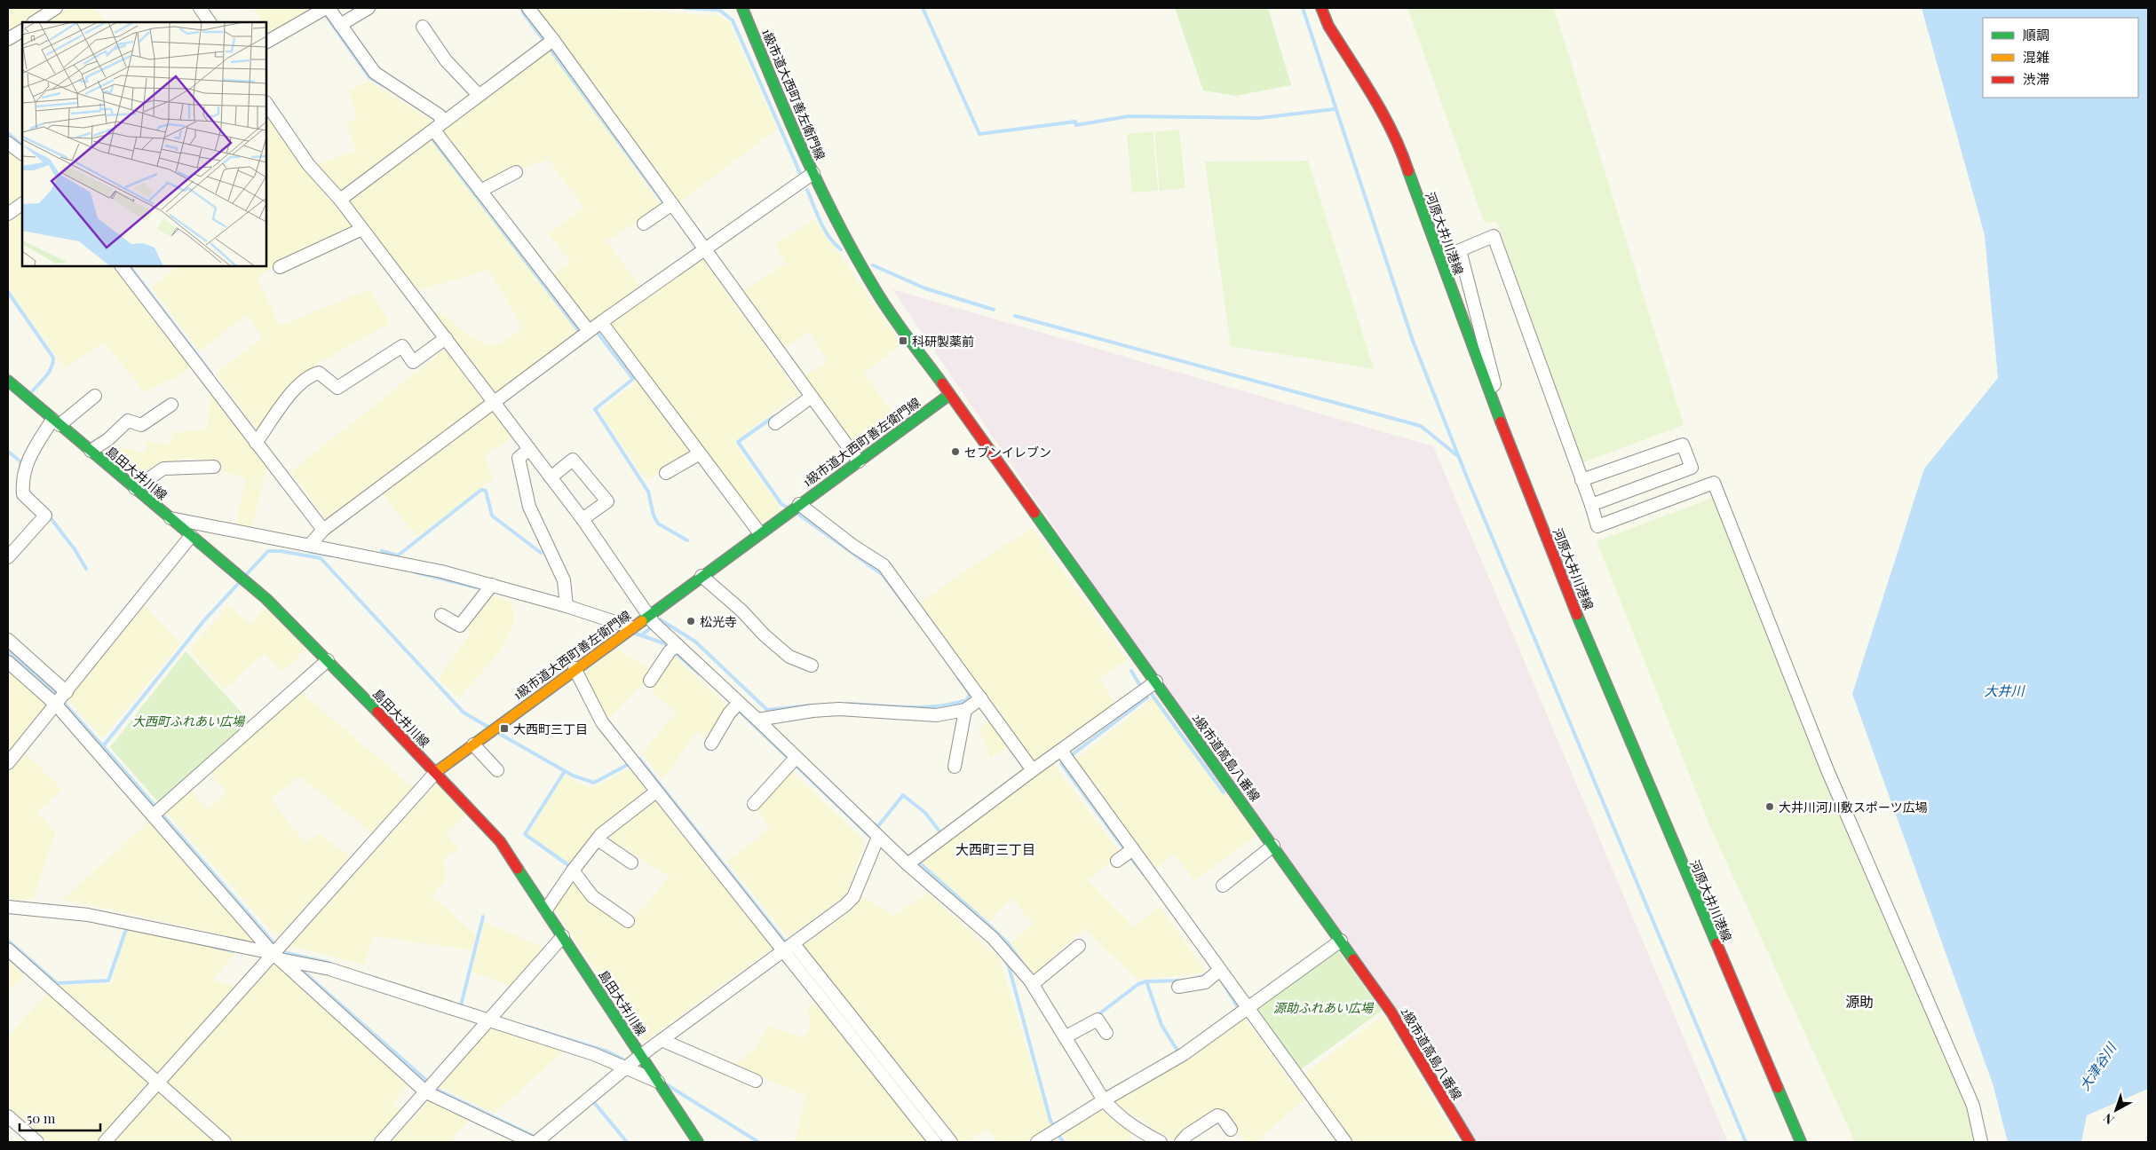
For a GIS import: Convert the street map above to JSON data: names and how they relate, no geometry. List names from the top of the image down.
{
  "streets": {
    "main road": [
      "1級市道大西町善左衛門線",
      "河原大井川港線",
      "島田大井川線",
      "2級市道高島八番線"
    ]
  },
  "crossings": [
    ["1級市道大西町善左衛門線", "島田大井川線"],
    ["1級市道大西町善左衛門線", "2級市道高島八番線"]
  ],
  "districts": ["大西町三丁目", "源助"],
  "water": ["大井川", "大津谷川"],
  "parks": ["大西町ふれあい広場", "源助ふれあい広場"],
  "places": {
    "transit": ["科研製薬前", "大西町三丁目"],
    "other": ["セブンイレブン", "松光寺", "大井川河川敷スポーツ広場"]
  },
  "legend": ["順調", "混雑", "渋滞"],
  "scale_bar": "50 m",
  "north": "bottom left"
}
